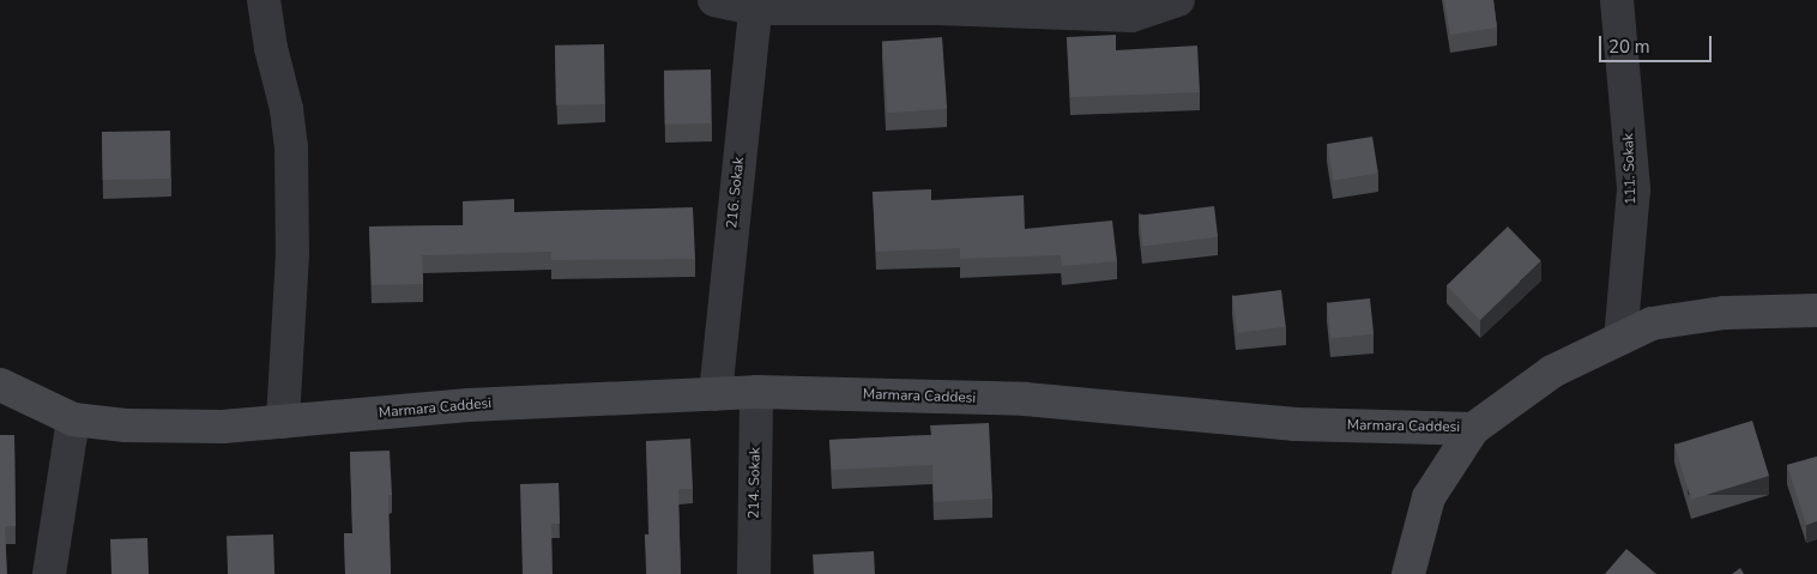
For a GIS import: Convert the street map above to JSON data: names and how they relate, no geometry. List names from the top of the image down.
{
  "streets": {
    "street": [
      "111. Sokak",
      "216. Sokak",
      "Marmara Caddesi",
      "214. Sokak"
    ]
  },
  "crossings": [
    ["111. Sokak", "Marmara Caddesi"],
    ["216. Sokak", "Marmara Caddesi"],
    ["Marmara Caddesi", "214. Sokak"]
  ],
  "scale_bar": "20 m"
}
